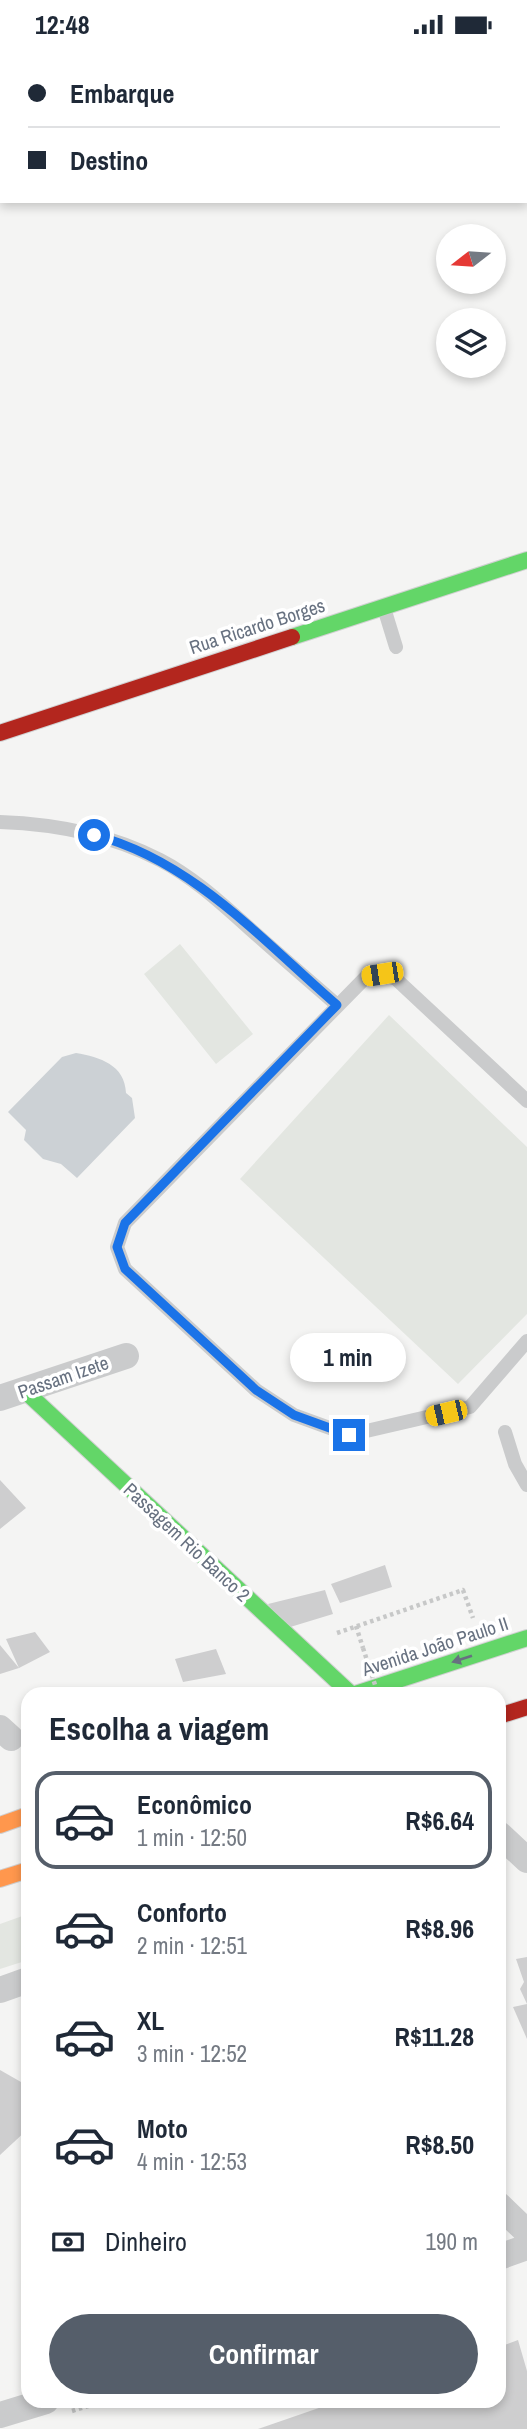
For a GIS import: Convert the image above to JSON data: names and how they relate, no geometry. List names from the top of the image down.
{
  "streets": {
    "street": [
      "Rua Ricardo Borges",
      "Passam Izete",
      "Passagem Rio Banco 2",
      "Avenida João Paulo II"
    ]
  },
  "crossings": [
    ["Passam Izete", "Passagem Rio Banco 2"]
  ],
  "one_way": ["Avenida João Paulo II"],
  "north": "left",
  "page": {
    "status": "12:48",
    "banner": ["Embarque", "Destino"],
    "bubble": "1 min",
    "heading": "Escolha a viagem",
    "list": [
      {
        "name": "Econômico",
        "note": "1 min · 12:50",
        "value": "R$6.64"
      },
      {
        "name": "Conforto",
        "note": "2 min · 12:51",
        "value": "R$8.96"
      },
      {
        "name": "XL",
        "note": "3 min · 12:52",
        "value": "R$11.28"
      },
      {
        "name": "Moto",
        "note": "4 min · 12:53",
        "value": "R$8.50"
      }
    ],
    "pay": ["Dinheiro", "190 m"],
    "buttons": "Confirmar"
  }
}
